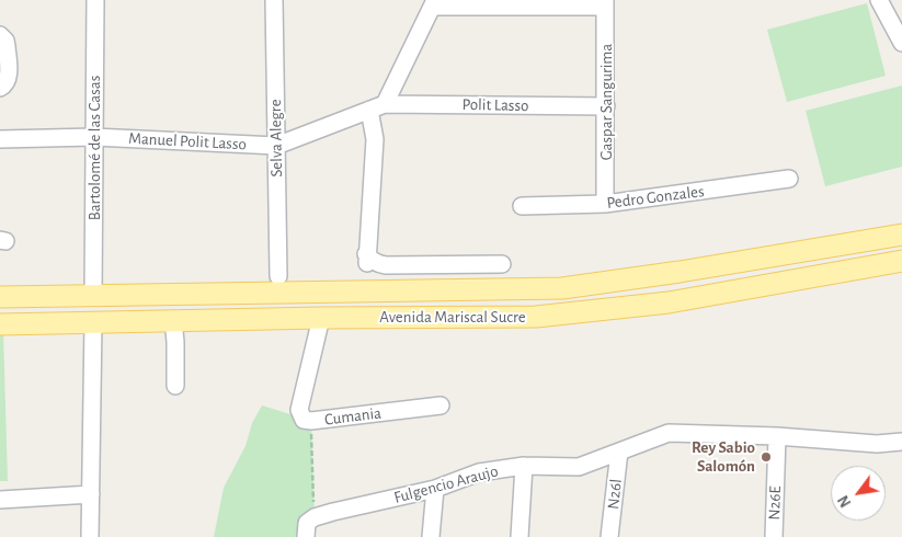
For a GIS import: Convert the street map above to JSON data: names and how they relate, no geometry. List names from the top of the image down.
{
  "streets": {
    "main road": ["Avenida Mariscal Sucre"],
    "street": [
      "Gaspar Sangurima",
      "Polit Lasso",
      "Selva Alegre",
      "Manuel Polit Lasso",
      "Bartolomé de las Casas",
      "Pedro Gonzales",
      "Cumania",
      "Fulgencio Araujo",
      "N26l",
      "N26E"
    ]
  },
  "crossings": [
    ["Gaspar Sangurima", "Polit Lasso"],
    ["Gaspar Sangurima", "Pedro Gonzales"],
    ["Polit Lasso", "Selva Alegre"],
    ["Polit Lasso", "Manuel Polit Lasso"],
    ["Selva Alegre", "Manuel Polit Lasso"],
    ["Manuel Polit Lasso", "Bartolomé de las Casas"],
    ["Bartolomé de las Casas", "Avenida Mariscal Sucre"],
    ["Avenida Mariscal Sucre", "Cumania"],
    ["Fulgencio Araujo", "N26l"],
    ["Fulgencio Araujo", "N26E"]
  ],
  "places": ["Rey Sabio Salomón"],
  "north": "bottom left"
}
